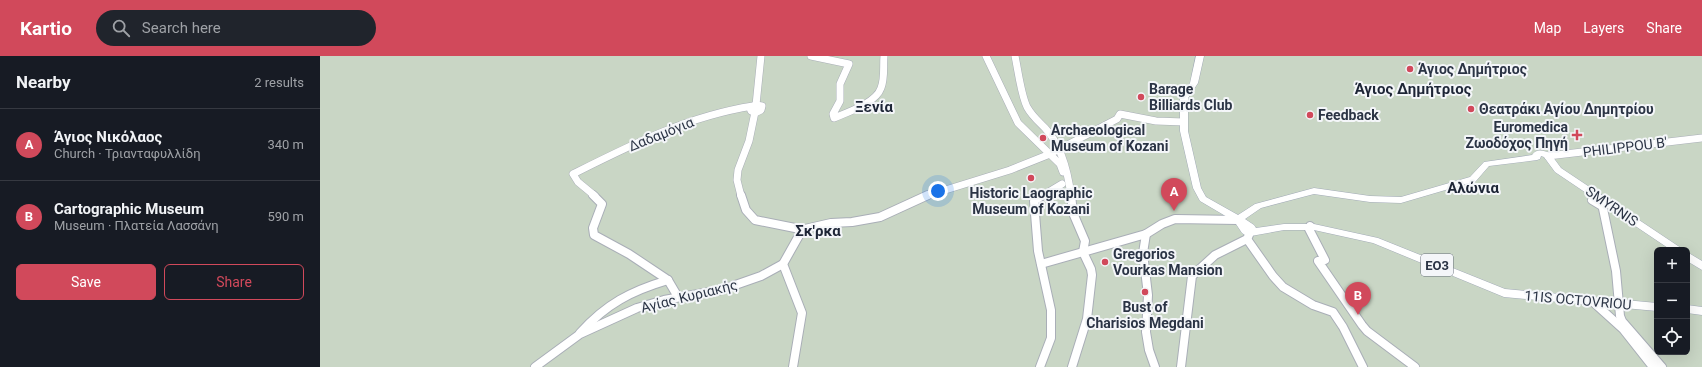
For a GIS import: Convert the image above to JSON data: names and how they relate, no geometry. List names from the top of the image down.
{
  "streets": {
    "main road": ["SMYRNIS", "ΕΟ3", "11IS OCTOVRIOU"],
    "street": ["Δαδαμόγια", "PHILIPPOU B'", "Αγίας Κυριακής"]
  },
  "crossings": [
    ["PHILIPPOU B'", "SMYRNIS"],
    ["ΕΟ3", "11IS OCTOVRIOU"]
  ],
  "districts": [
    "Άγιος Δημήτριος",
    "Ξενία",
    "Αλώνια",
    "Σκ'ρκα"
  ],
  "places": {
    "other": [
      "Άγιος Δημήτριος",
      "Barage Billiards Club",
      "Θεατράκι Αγίου Δημητρίου",
      "Feedback",
      "Archaeological Museum of Kozani",
      "Historic Laographic Museum of Kozani",
      "Gregorios Vourkas Mansion",
      "Bust of Charisios Megdani"
    ],
    "health": ["Euromedica Ζωοδόχος Πηγή"]
  },
  "page": {
    "header": "Kartio",
    "search": "Search here",
    "nav": ["Map", "Layers", "Share"],
    "heading": ["Nearby", "2 results"],
    "list": [
      {
        "mark": "A",
        "name": "Άγιος Νικόλαος",
        "note": "Church · Τριανταφυλλίδη",
        "value": "340 m"
      },
      {
        "mark": "B",
        "name": "Cartographic Museum",
        "note": "Museum · Πλατεία Λασσάνη",
        "value": "590 m"
      }
    ],
    "pins": ["A", "B"],
    "map_buttons": ["+", "−"],
    "buttons": ["Save", "Share"]
  }
}
